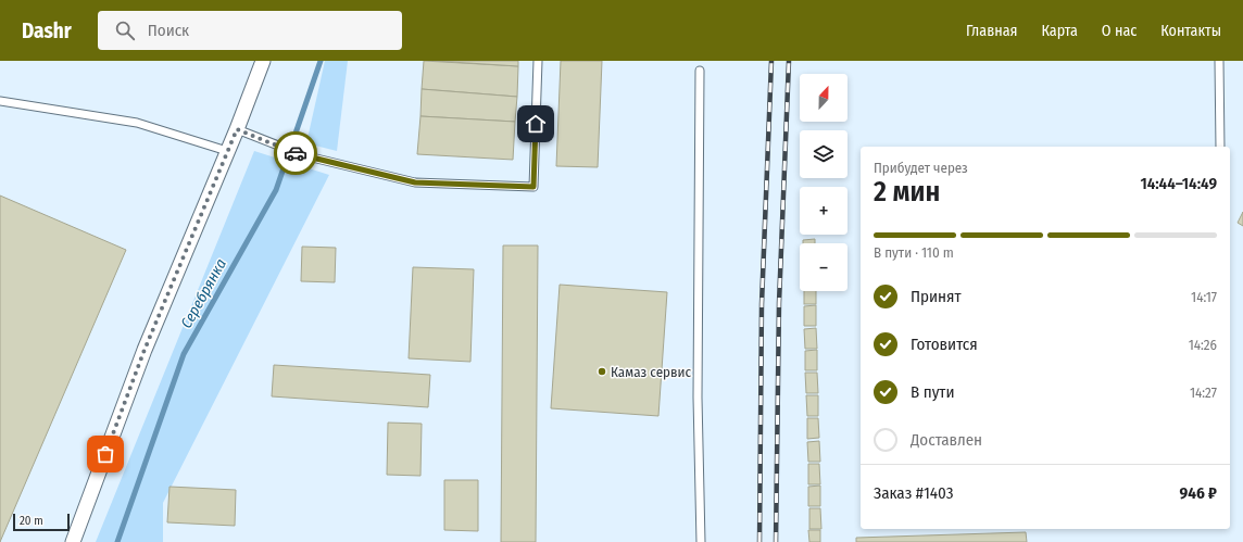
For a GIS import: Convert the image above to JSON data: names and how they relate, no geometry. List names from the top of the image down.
{
  "water": ["Серебрянка"],
  "places": ["Камаз сервис"],
  "scale_bar": "20 m",
  "north": "top",
  "page": {
    "header": "Dashr",
    "search": "Поиск",
    "nav": [
      "Главная",
      "Карта",
      "О нас",
      "Контакты"
    ],
    "map_buttons": ["+", "−"],
    "heading": ["2 мин", "Прибудет через", "14:44–14:49"],
    "panel": ["Заказ #1403", "946 ₽"],
    "bar": "В пути · 110 m",
    "list": [
      ["Принят", "14:17"],
      ["Готовится", "14:26"],
      ["В пути", "14:27"],
      "Доставлен"
    ],
    "scale": "20 m"
  }
}
